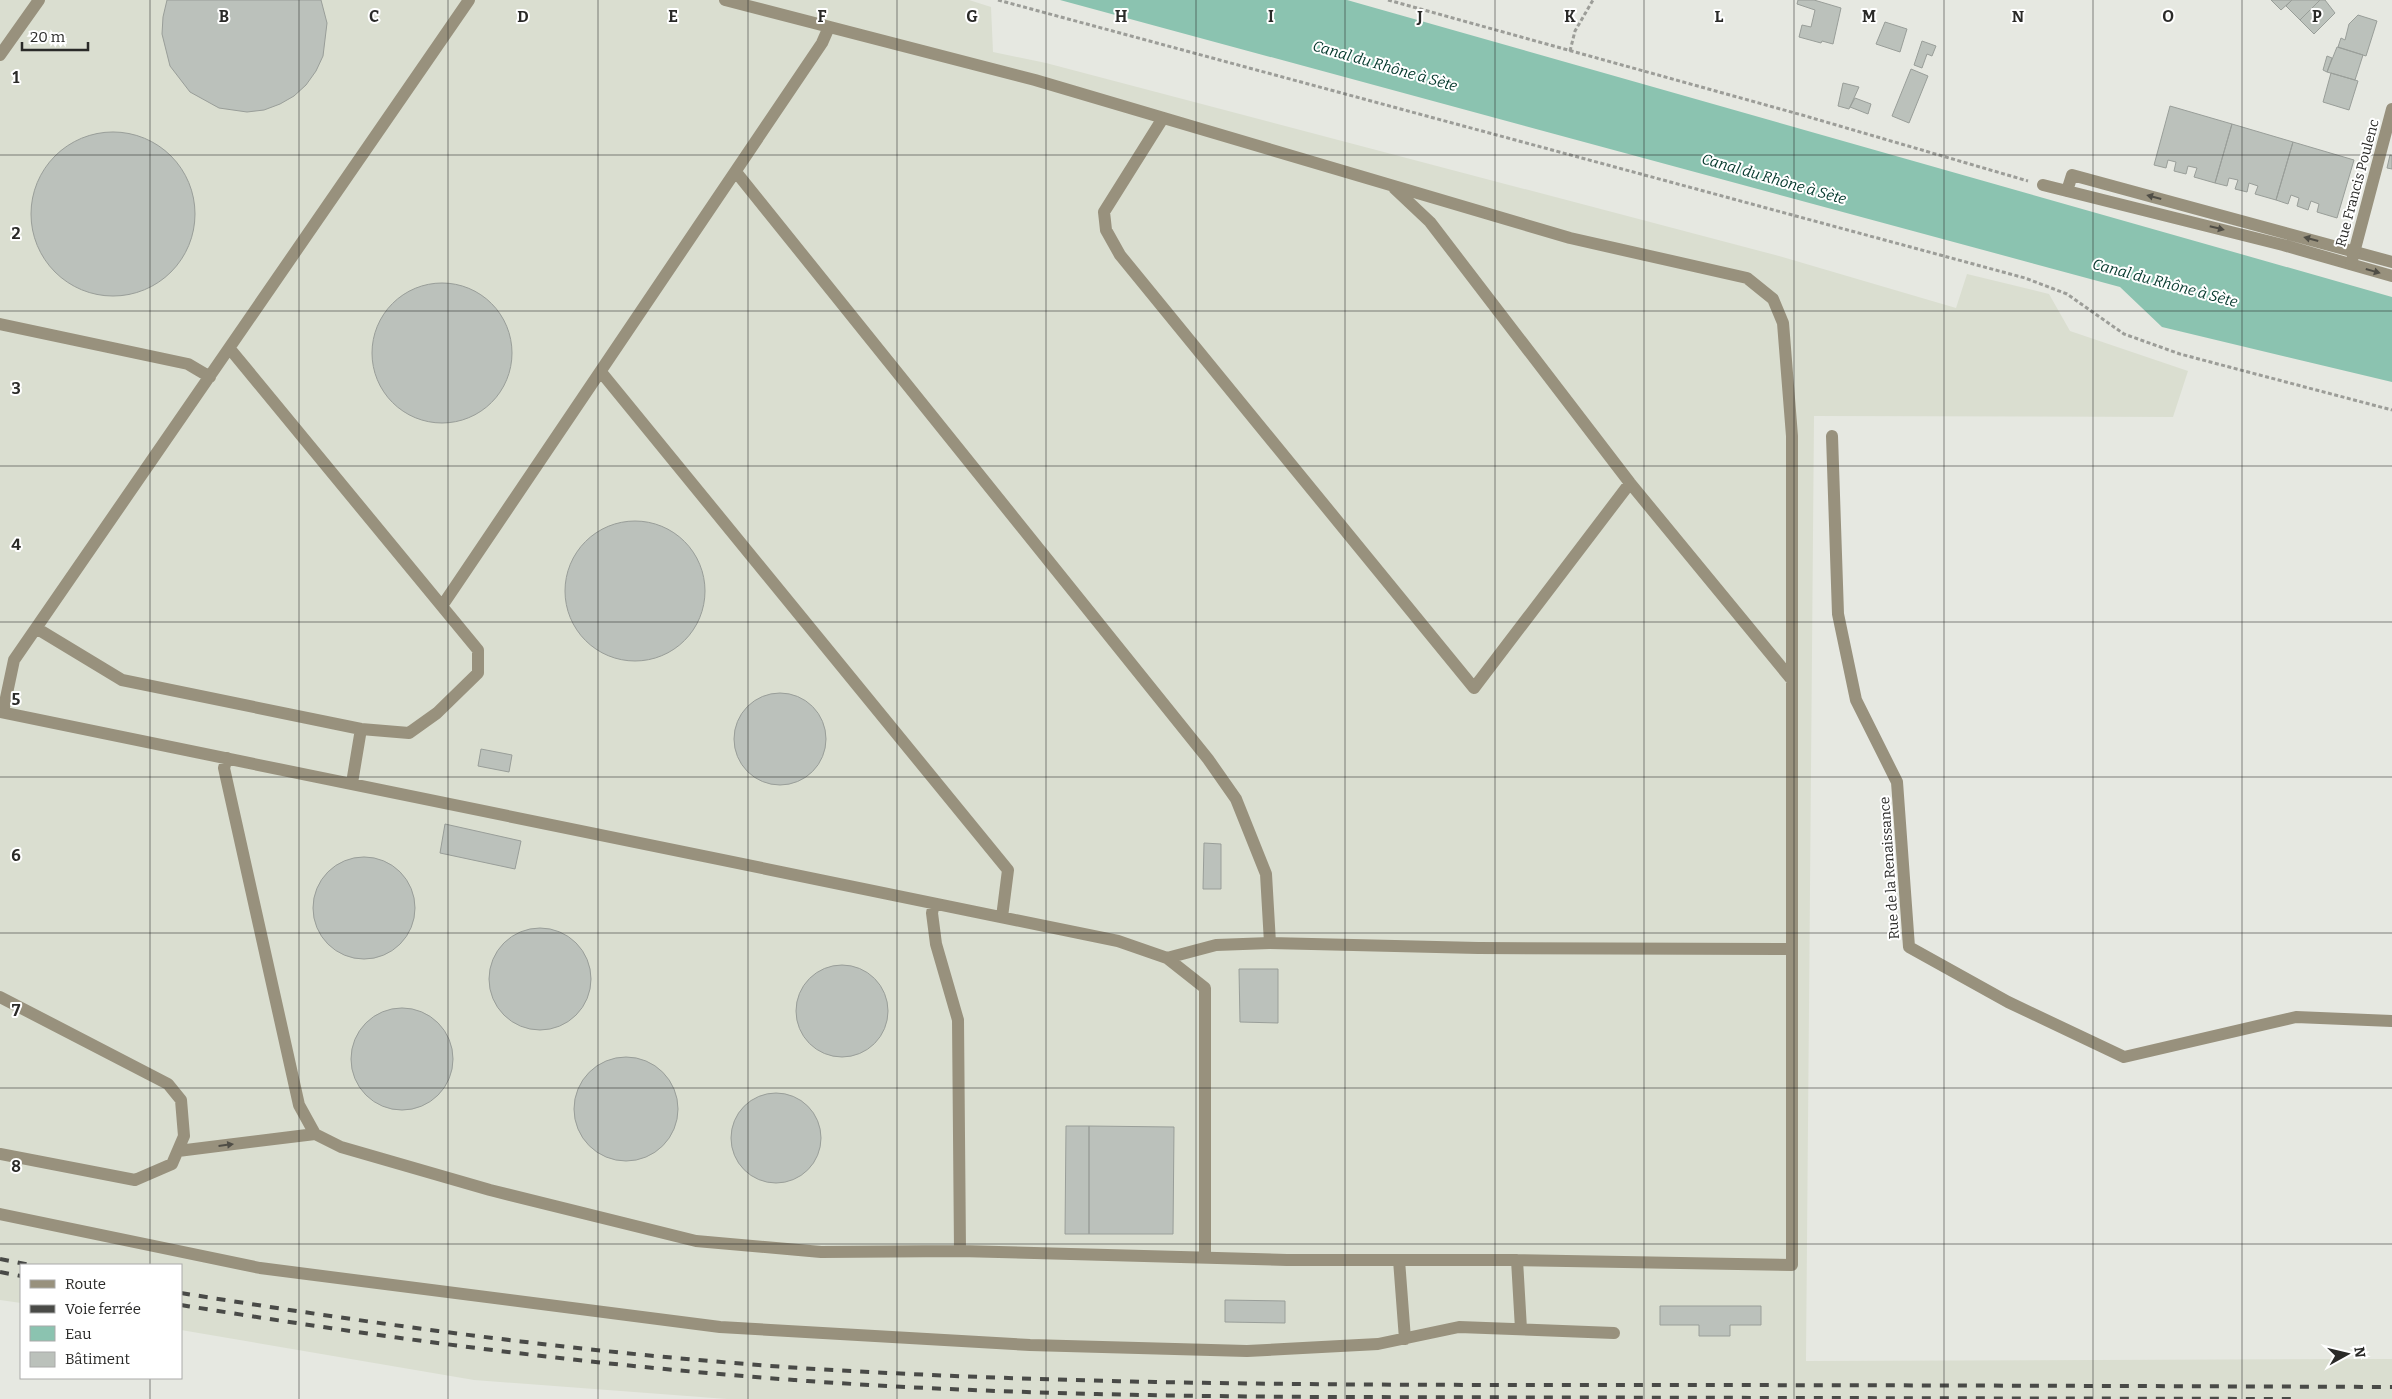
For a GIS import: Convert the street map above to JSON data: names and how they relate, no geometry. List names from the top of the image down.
{
  "streets": {
    "street": ["Rue Francis Poulenc", "Rue de la Renaissance"]
  },
  "water": ["Canal du Rhône à Sète"],
  "legend": [
    "Route",
    "Voie ferrée",
    "Eau",
    "Bâtiment"
  ],
  "scale_bar": "20 m",
  "north": "right",
  "grid": {
    "columns": [
      "B",
      "C",
      "D",
      "E",
      "F",
      "G",
      "H",
      "I",
      "J",
      "K",
      "L",
      "M",
      "N",
      "O",
      "P"
    ],
    "rows": [
      "1",
      "2",
      "3",
      "4",
      "5",
      "6",
      "7",
      "8"
    ]
  }
}
